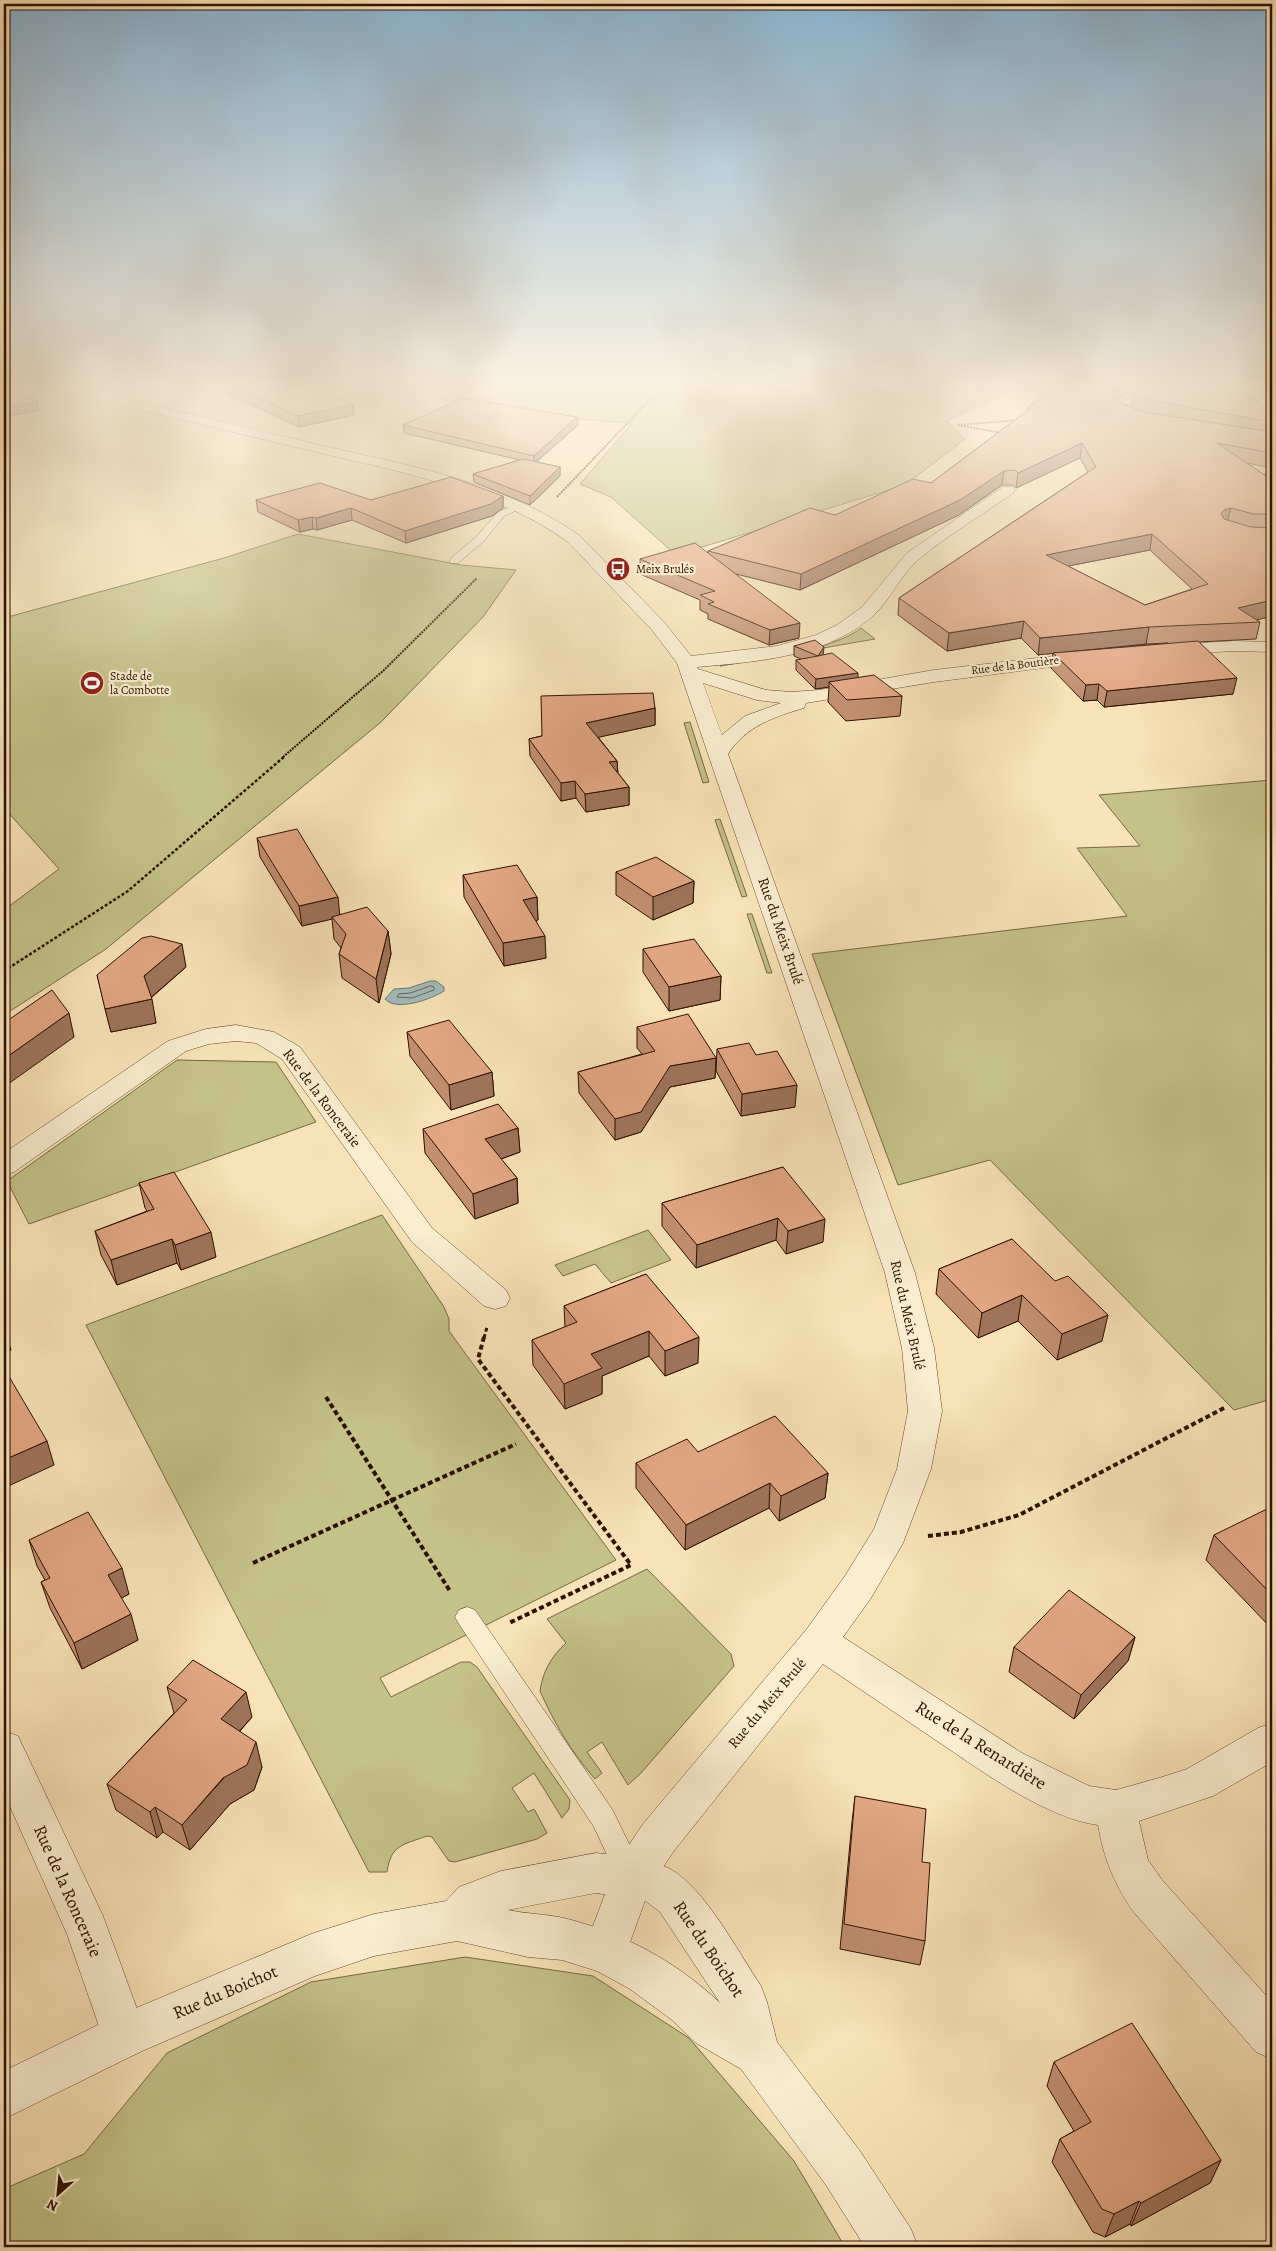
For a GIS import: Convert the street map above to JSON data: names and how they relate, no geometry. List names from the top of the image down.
{
  "streets": {
    "street": [
      "Rue de la Boutière",
      "Rue du Meix Brulé",
      "Rue de la Ronceraie",
      "Rue de la Renardière",
      "Rue du Boichot"
    ]
  },
  "crossings": [
    ["Rue de la Boutière", "Rue du Meix Brulé"],
    ["Rue du Meix Brulé", "Rue de la Renardière"],
    ["Rue du Meix Brulé", "Rue du Boichot"],
    ["Rue de la Ronceraie", "Rue du Boichot"]
  ],
  "places": {
    "bus stop": ["Meix Brulés"],
    "sports": ["Stade de la Combotte"]
  },
  "north": "bottom left"
}
